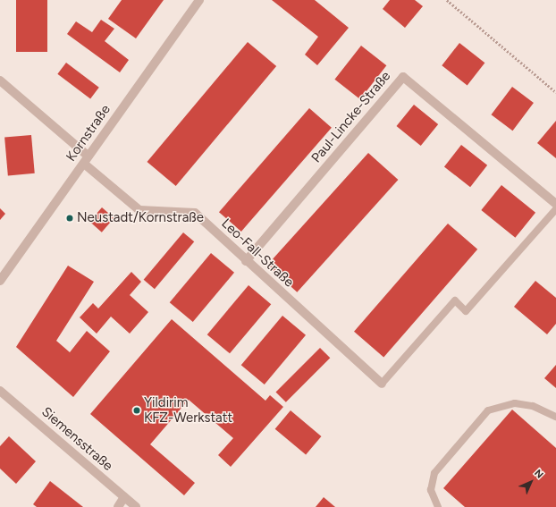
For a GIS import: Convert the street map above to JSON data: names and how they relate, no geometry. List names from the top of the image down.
{
  "streets": {
    "street": [
      "Paul-Lincke-Straße",
      "Kornstraße",
      "Leo-Fall-Straße",
      "Siemensstraße"
    ]
  },
  "crossings": [
    ["Paul-Lincke-Straße", "Leo-Fall-Straße"],
    ["Kornstraße", "Leo-Fall-Straße"]
  ],
  "places": ["Neustadt/Kornstraße", "Yildirim KFZ-Werkstatt"],
  "north": "top right"
}
